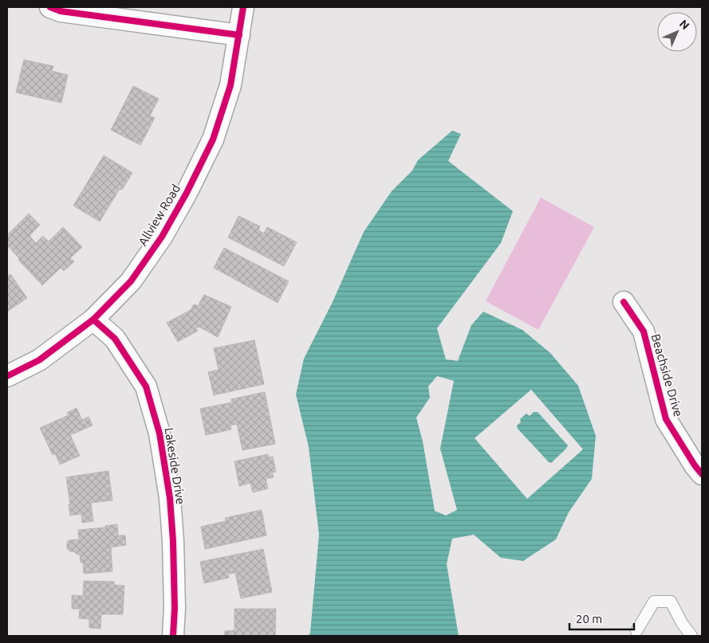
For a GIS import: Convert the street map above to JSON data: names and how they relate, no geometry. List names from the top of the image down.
{
  "streets": {
    "street": ["Allview Road", "Beachside Drive", "Lakeside Drive"]
  },
  "crossings": [
    ["Allview Road", "Lakeside Drive"]
  ],
  "scale_bar": "20 m",
  "north": "top right"
}
